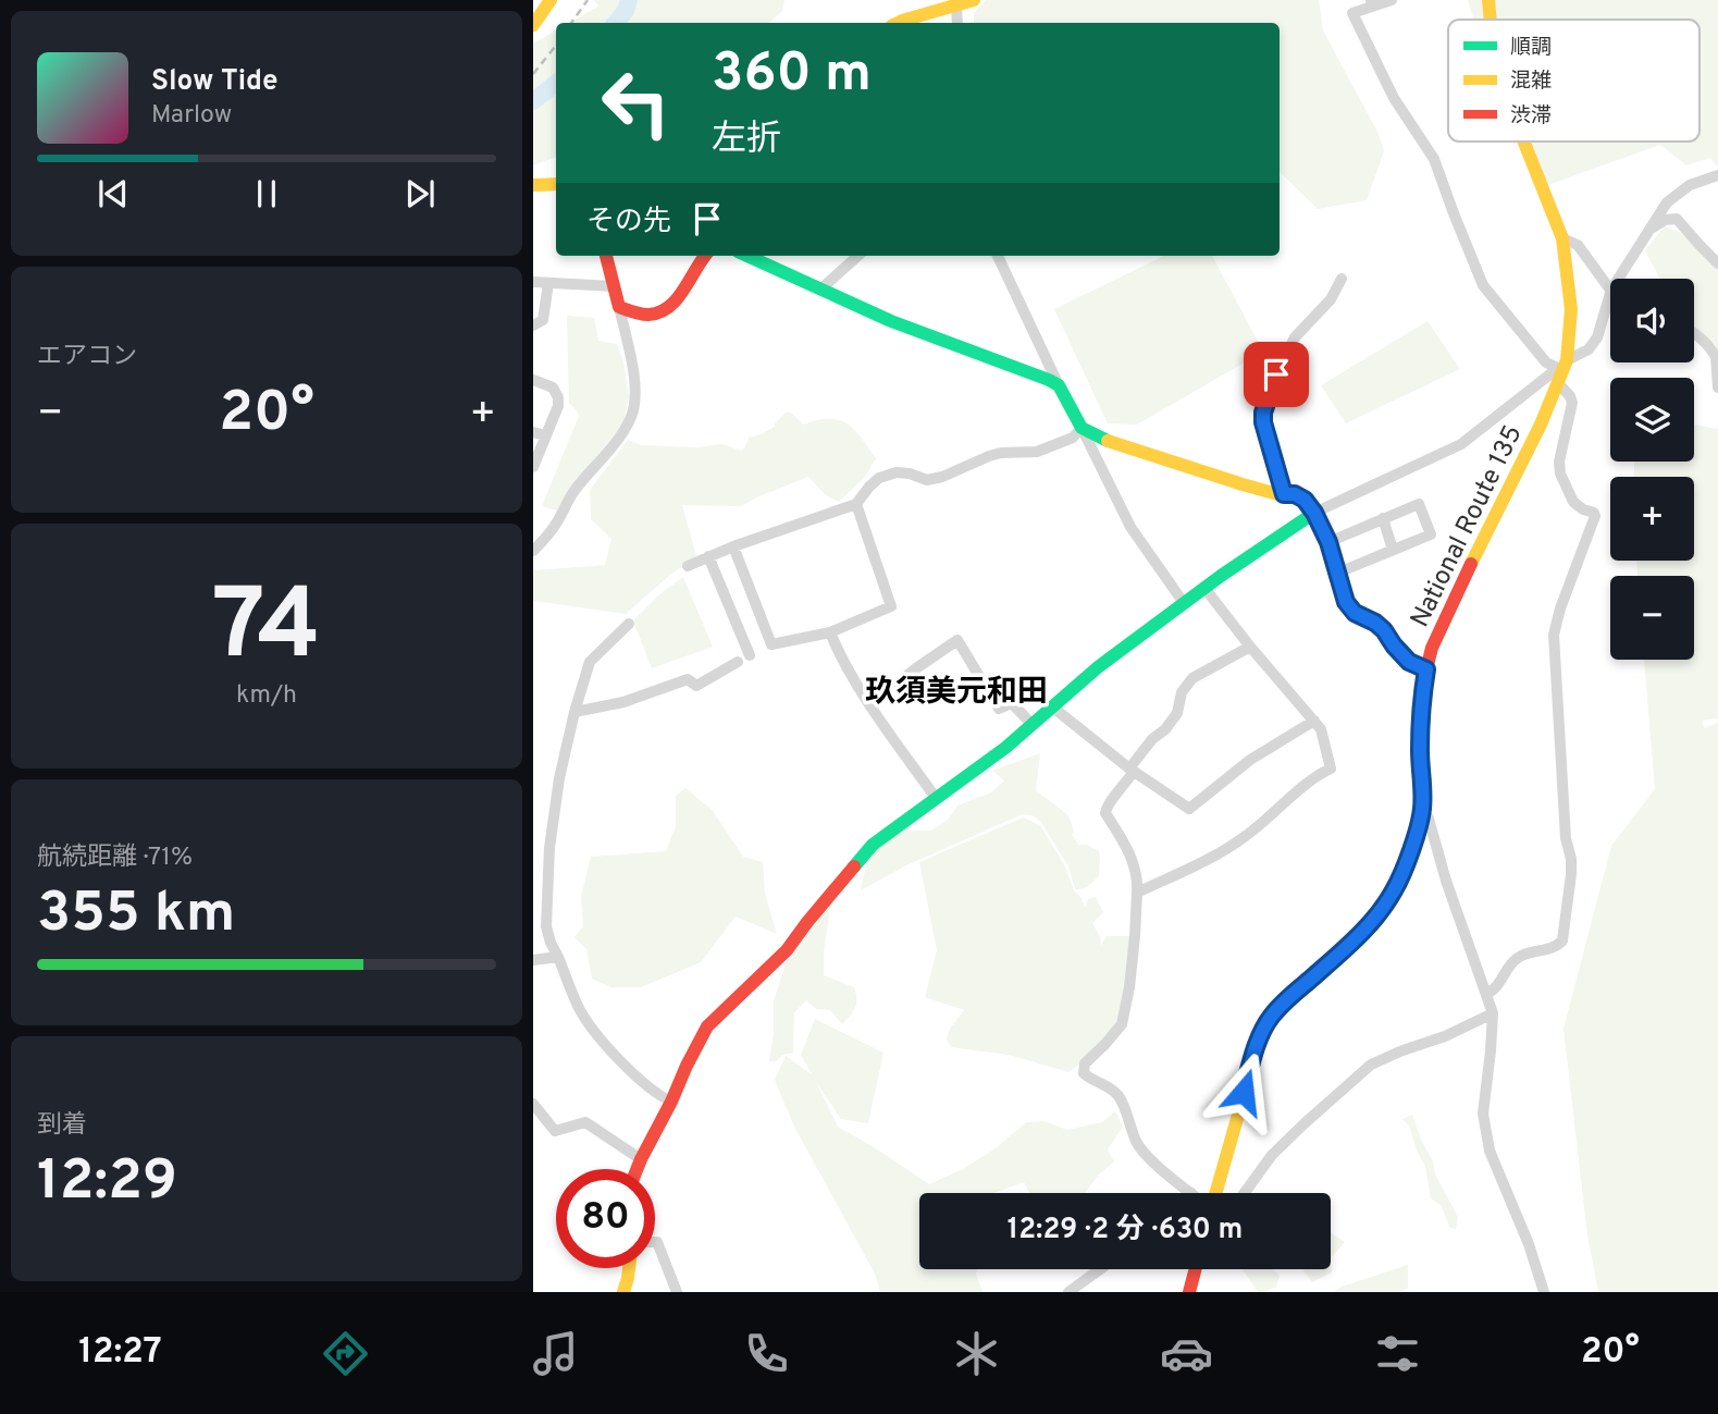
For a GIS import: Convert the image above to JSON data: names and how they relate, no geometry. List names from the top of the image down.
{
  "streets": {
    "main road": ["National Route 135"]
  },
  "districts": ["玖須美元和田"],
  "legend": ["順調", "混雑", "渋滞"],
  "page": {
    "turn": ["360 m", "左折"],
    "song": ["Slow Tide", "Marlow"],
    "then": "その先",
    "tile": [
      "エアコン",
      ["74", "km/h"],
      ["航続距離 · 71%", "355 km"],
      ["到着", "12:29"]
    ],
    "map_buttons": ["+", "−"],
    "heat": ["−", "20°", "+"],
    "limit": "80",
    "trip": "12:29 · 2 分 · 630 m",
    "tabs": ["12:27", "20°"]
  }
}
